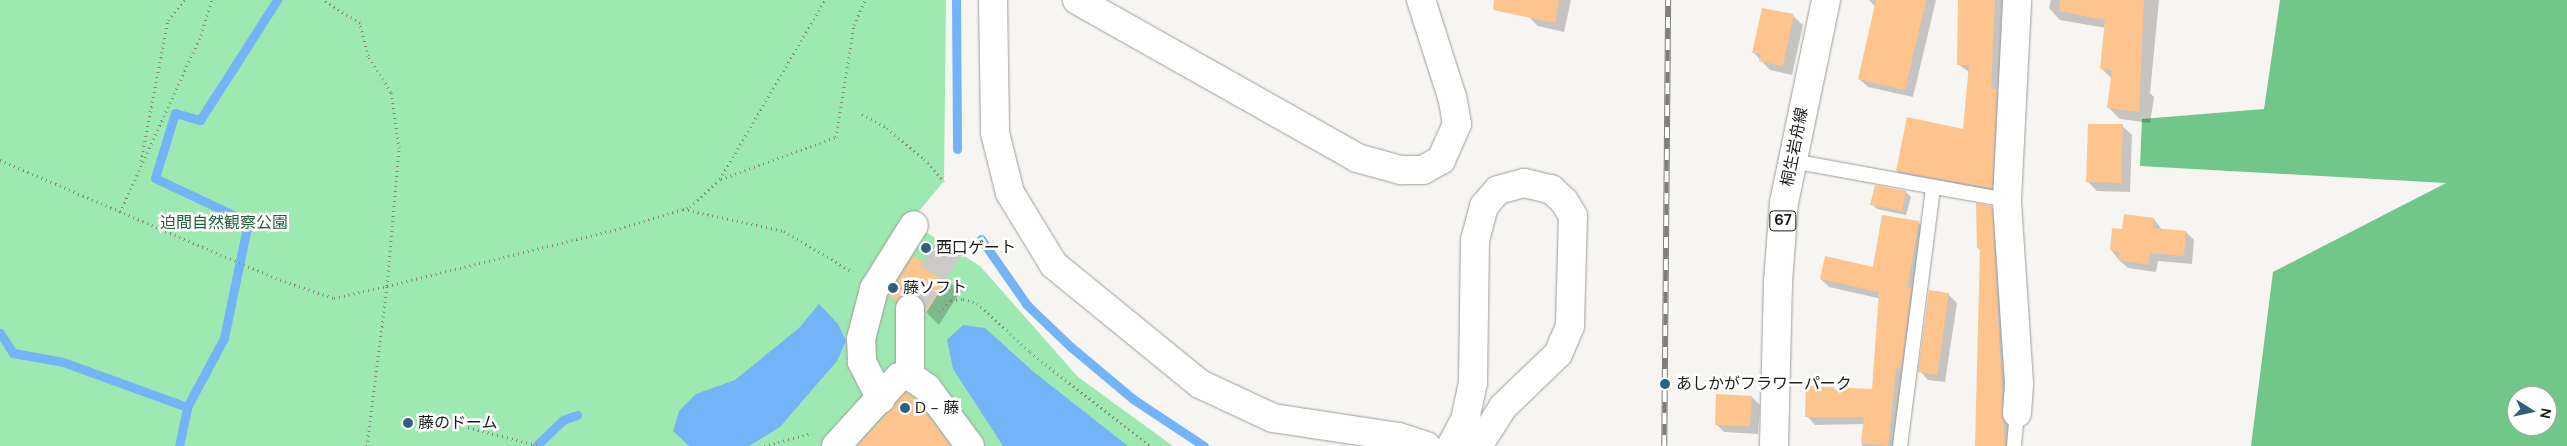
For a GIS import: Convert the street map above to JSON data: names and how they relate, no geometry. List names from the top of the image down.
{
  "streets": {
    "street": ["桐生岩舟線", "67"]
  },
  "parks": ["迫間自然観察公園"],
  "places": [
    "西口ゲート",
    "藤ソフト",
    "あしかがフラワーパーク",
    "D - 藤",
    "藤のドーム"
  ],
  "north": "right"
}
